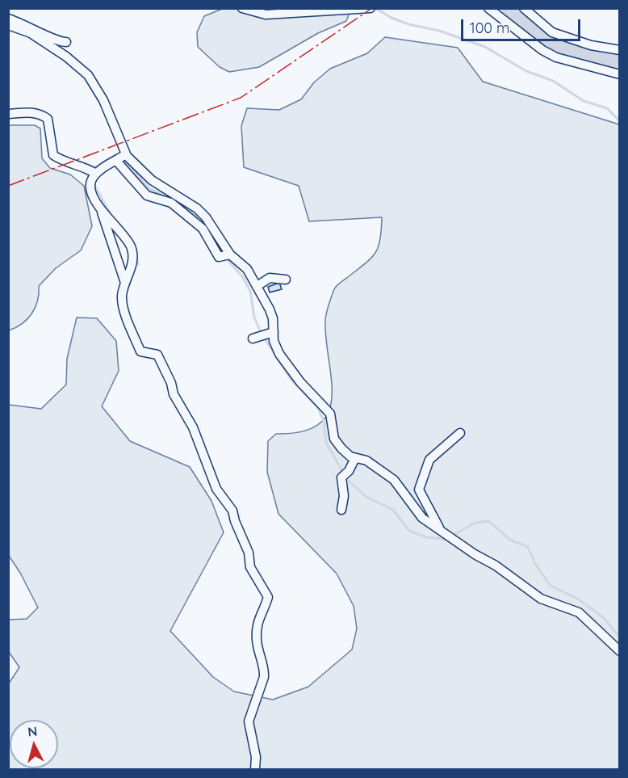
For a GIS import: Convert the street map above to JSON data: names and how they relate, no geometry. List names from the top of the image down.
{
  "scale_bar": "100 m",
  "north": "top"
}
